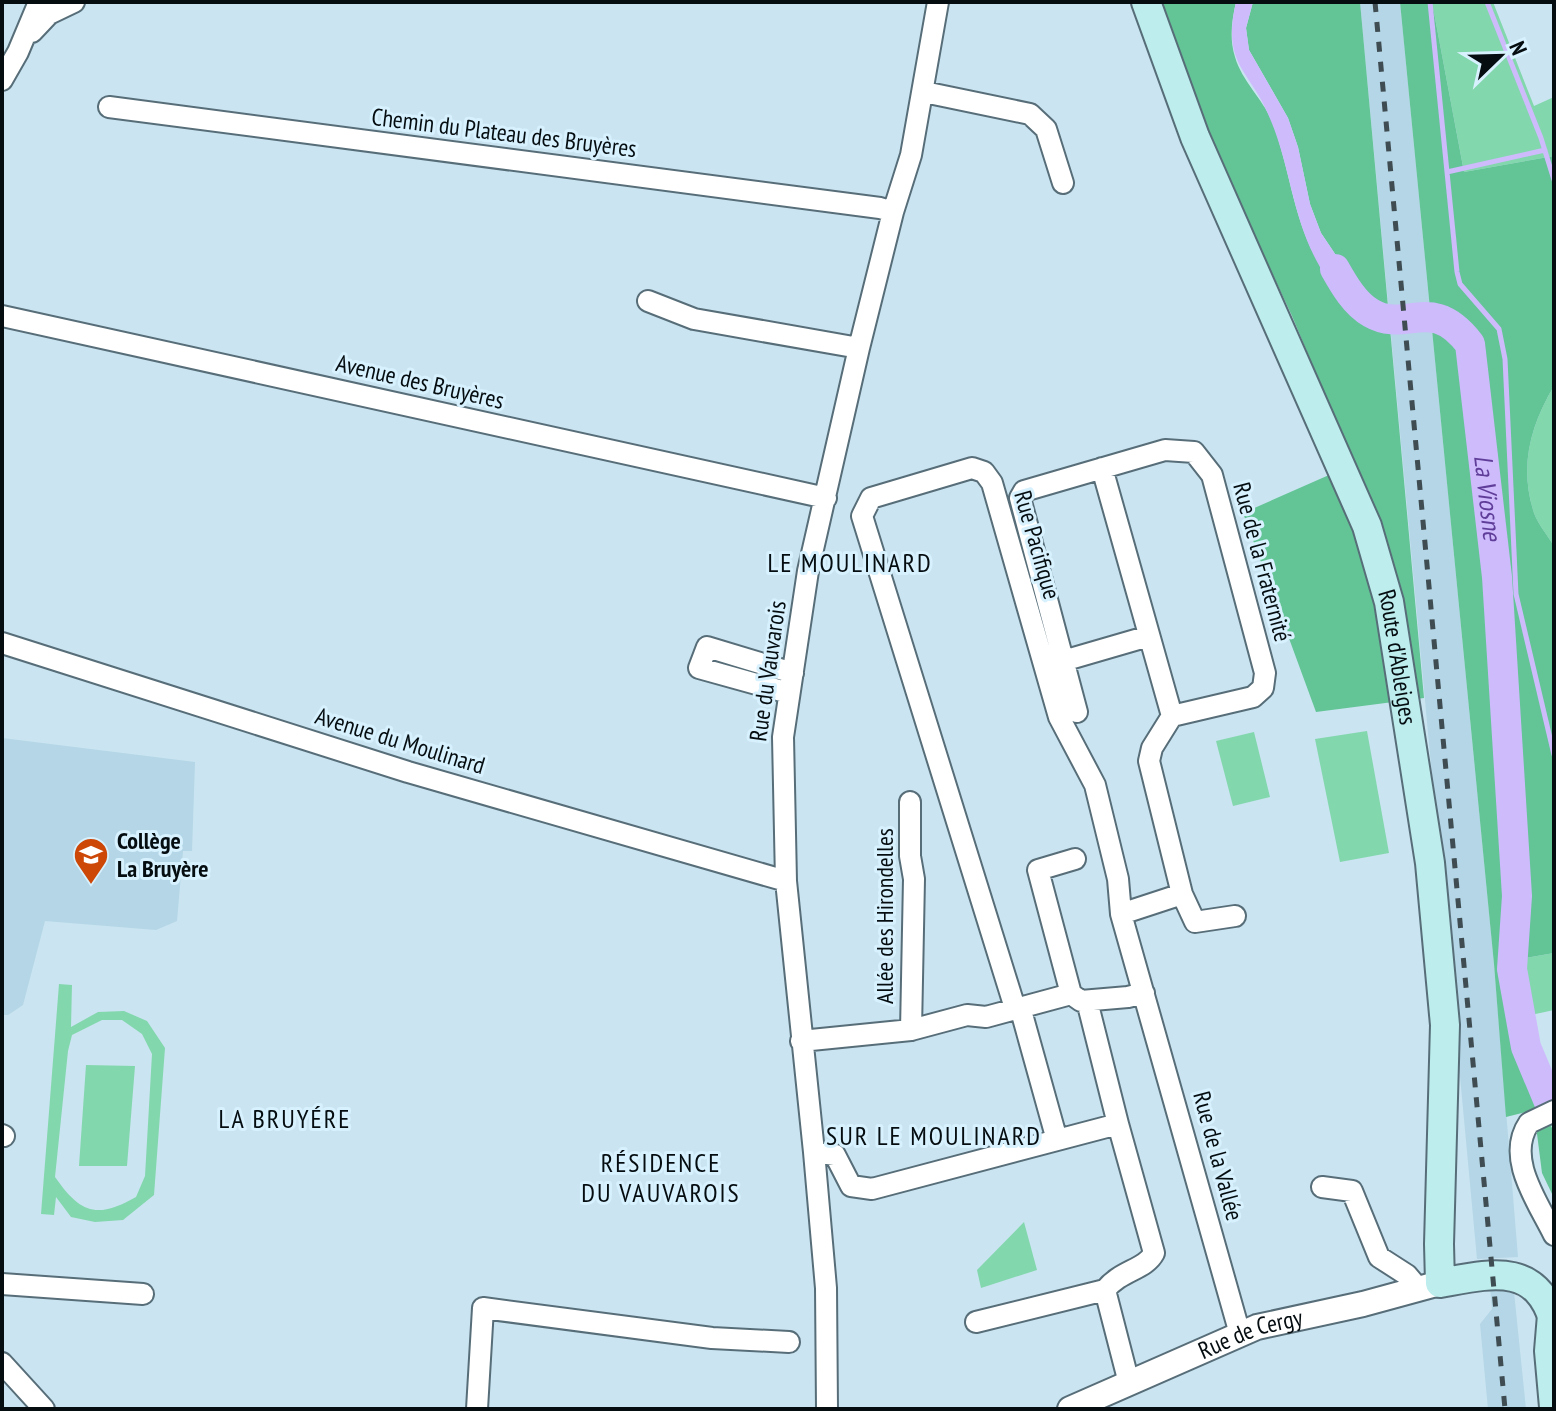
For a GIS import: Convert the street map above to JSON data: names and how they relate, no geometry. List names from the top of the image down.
{
  "streets": {
    "main road": ["Route d'Ableiges"],
    "street": [
      "Chemin du Plateau des Bruyères",
      "Avenue des Bruyères",
      "Rue Pacifique",
      "Rue de la Fraternité",
      "Rue du Vauvarois",
      "Avenue du Moulinard",
      "Allée des Hirondelles",
      "Rue de la Vallée",
      "Rue de Cergy"
    ]
  },
  "crossings": [
    ["Chemin du Plateau des Bruyères", "Rue du Vauvarois"],
    ["Avenue des Bruyères", "Rue du Vauvarois"],
    ["Rue Pacifique", "Rue de la Vallée"],
    ["Route d'Ableiges", "Rue de Cergy"],
    ["Rue du Vauvarois", "Avenue du Moulinard"],
    ["Rue de la Vallée", "Rue de Cergy"]
  ],
  "districts": [
    "LE MOULINARD",
    "LA BRUYÉRE",
    "SUR LE MOULINARD",
    "RÉSIDENCE DU VAUVAROIS"
  ],
  "water": ["La Viosne"],
  "places": {
    "school or university": ["Collège La Bruyère"]
  },
  "north": "top right"
}
